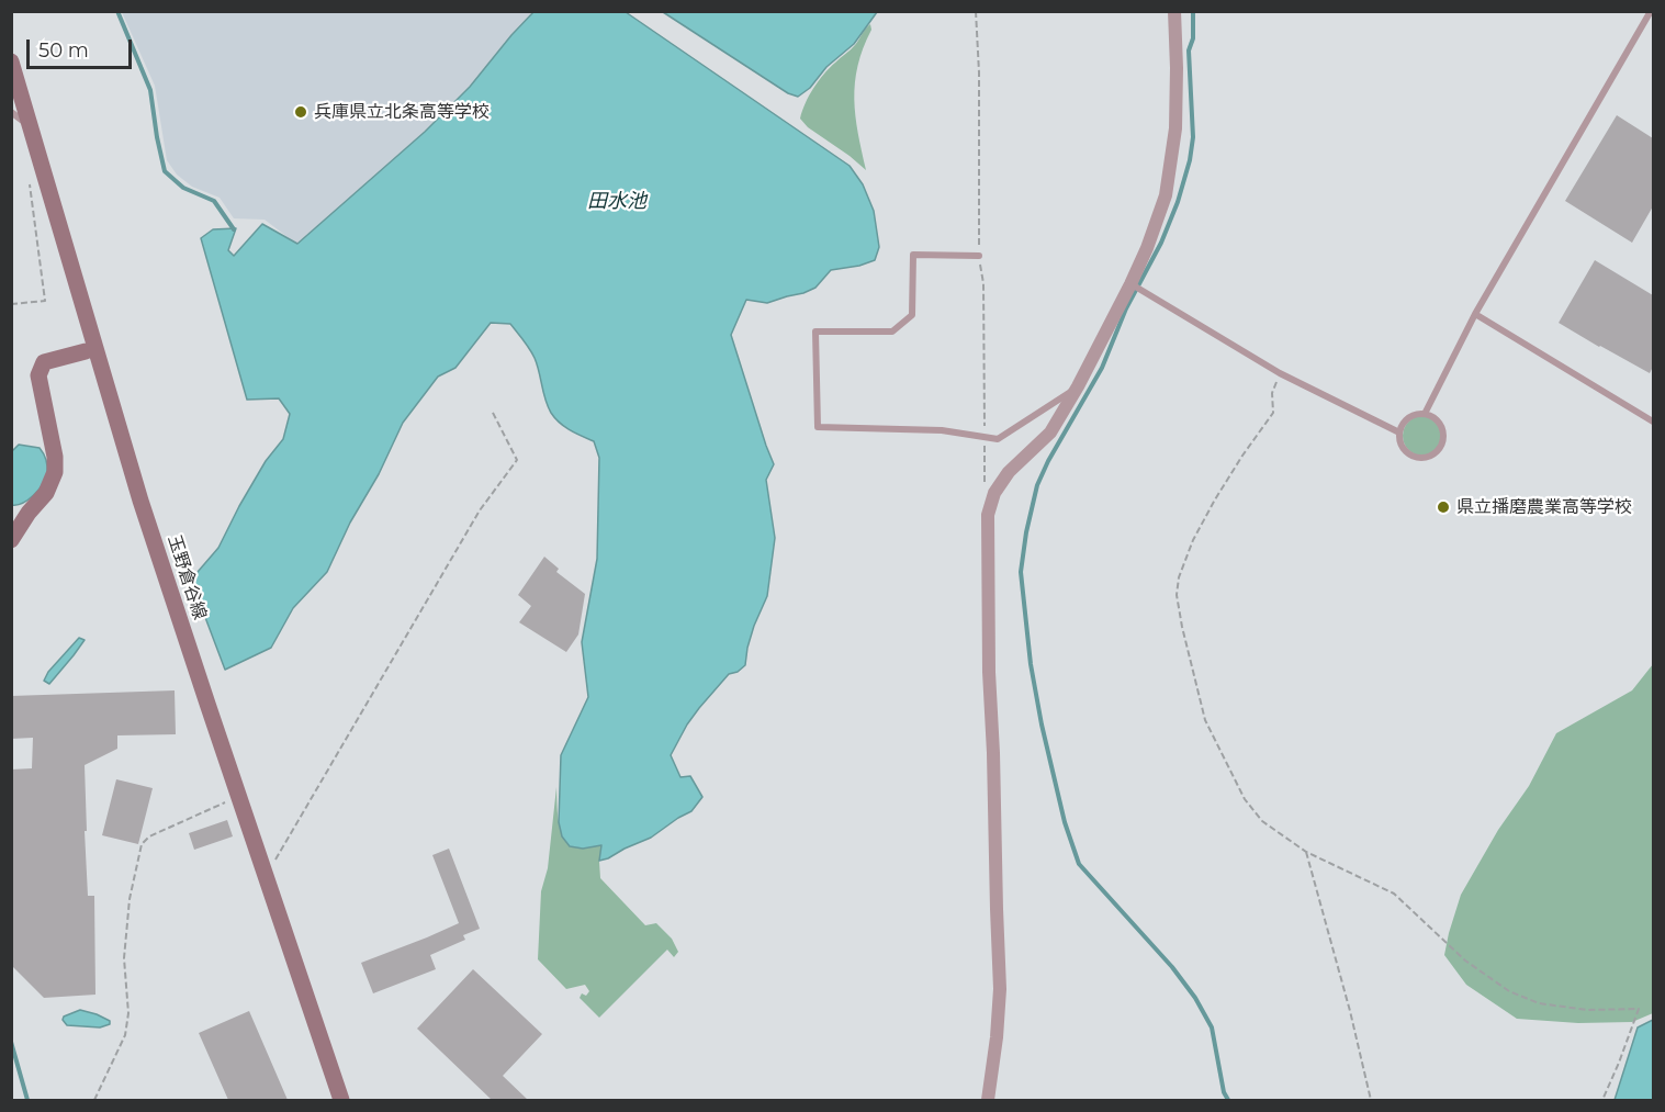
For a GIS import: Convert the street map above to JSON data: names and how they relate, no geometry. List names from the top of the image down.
{
  "streets": {
    "main road": ["玉野倉谷線"]
  },
  "water": ["田水池"],
  "places": ["兵庫県立北条高等学校", "県立播磨農業高等学校"],
  "scale_bar": "50 m"
}
